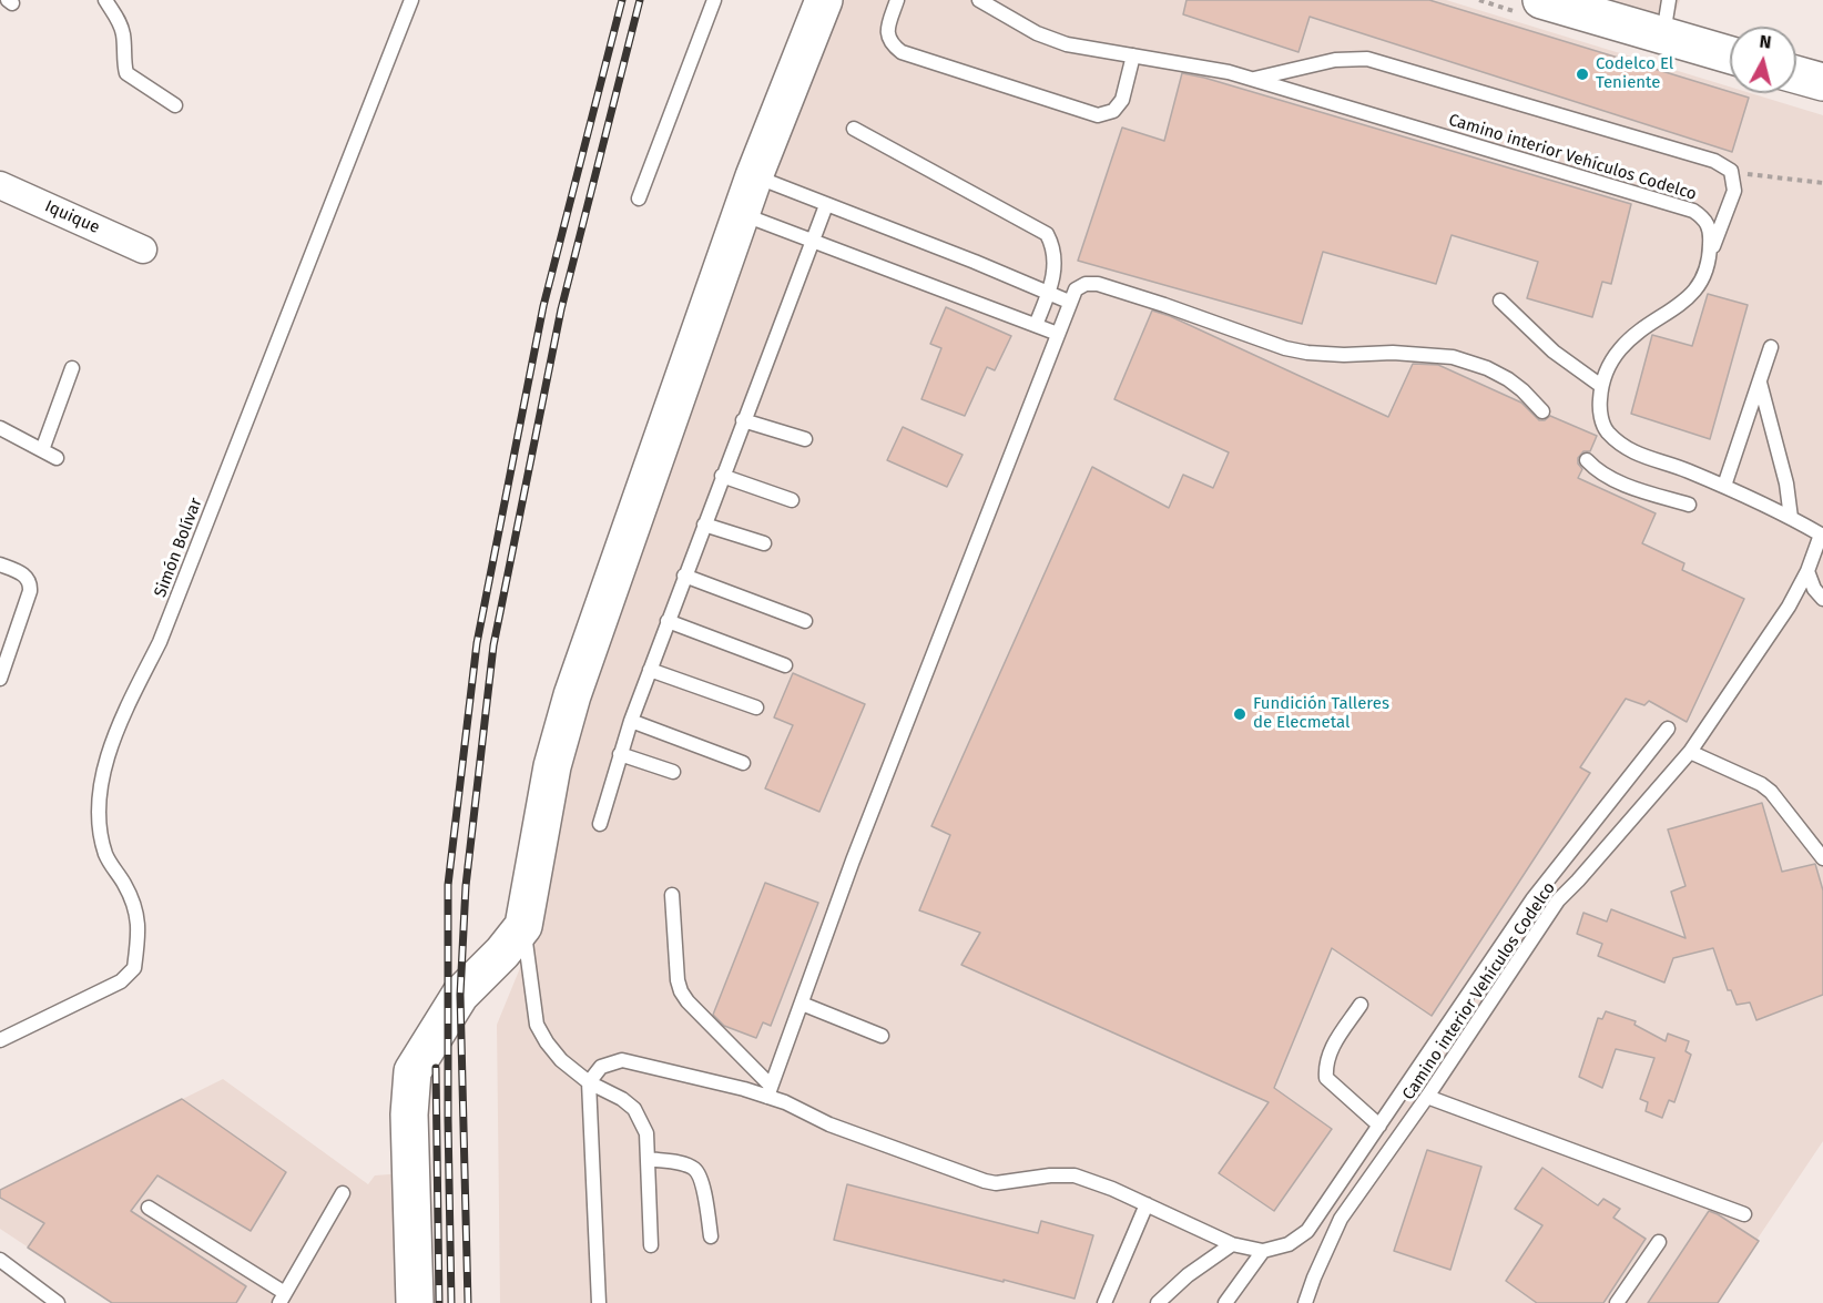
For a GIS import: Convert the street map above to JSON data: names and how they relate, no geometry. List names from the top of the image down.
{
  "streets": {
    "street": ["Iquique"],
    "lane": ["Camino interior Vehículos Codelco", "Simón Bolívar"]
  },
  "places": ["Codelco El Teniente", "Fundición Talleres de Elecmetal"],
  "north": "top"
}
